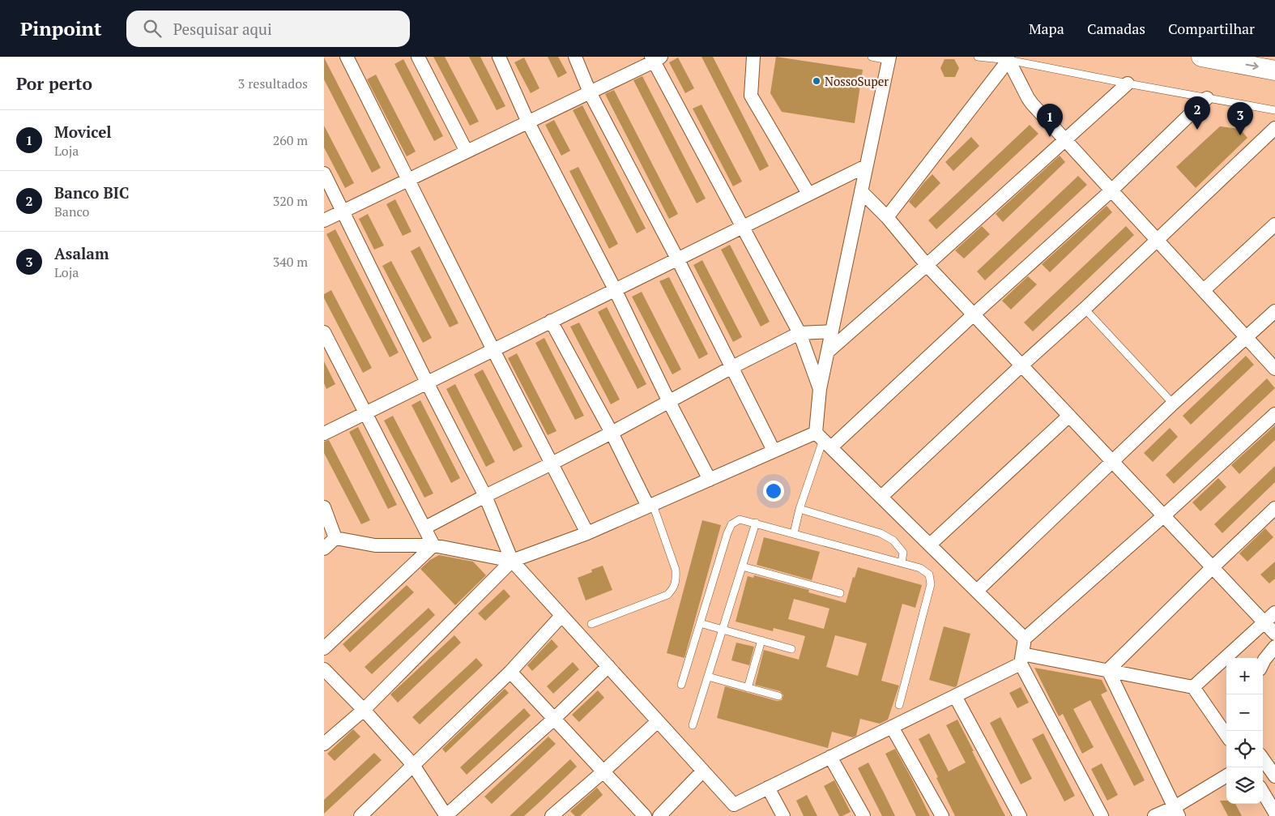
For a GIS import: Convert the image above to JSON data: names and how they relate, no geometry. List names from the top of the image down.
{
  "places": ["NossoSuper"],
  "page": {
    "header": "Pinpoint",
    "search": "Pesquisar aqui",
    "nav": ["Mapa", "Camadas", "Compartilhar"],
    "heading": ["Por perto", "3 resultados"],
    "pins": ["2", "3", "1"],
    "list": [
      {
        "mark": "1",
        "name": "Movicel",
        "note": "Loja",
        "value": "260 m"
      },
      {
        "mark": "2",
        "name": "Banco BIC",
        "note": "Banco",
        "value": "320 m"
      },
      {
        "mark": "3",
        "name": "Asalam",
        "note": "Loja",
        "value": "340 m"
      }
    ],
    "map_buttons": ["+", "−"]
  }
}
